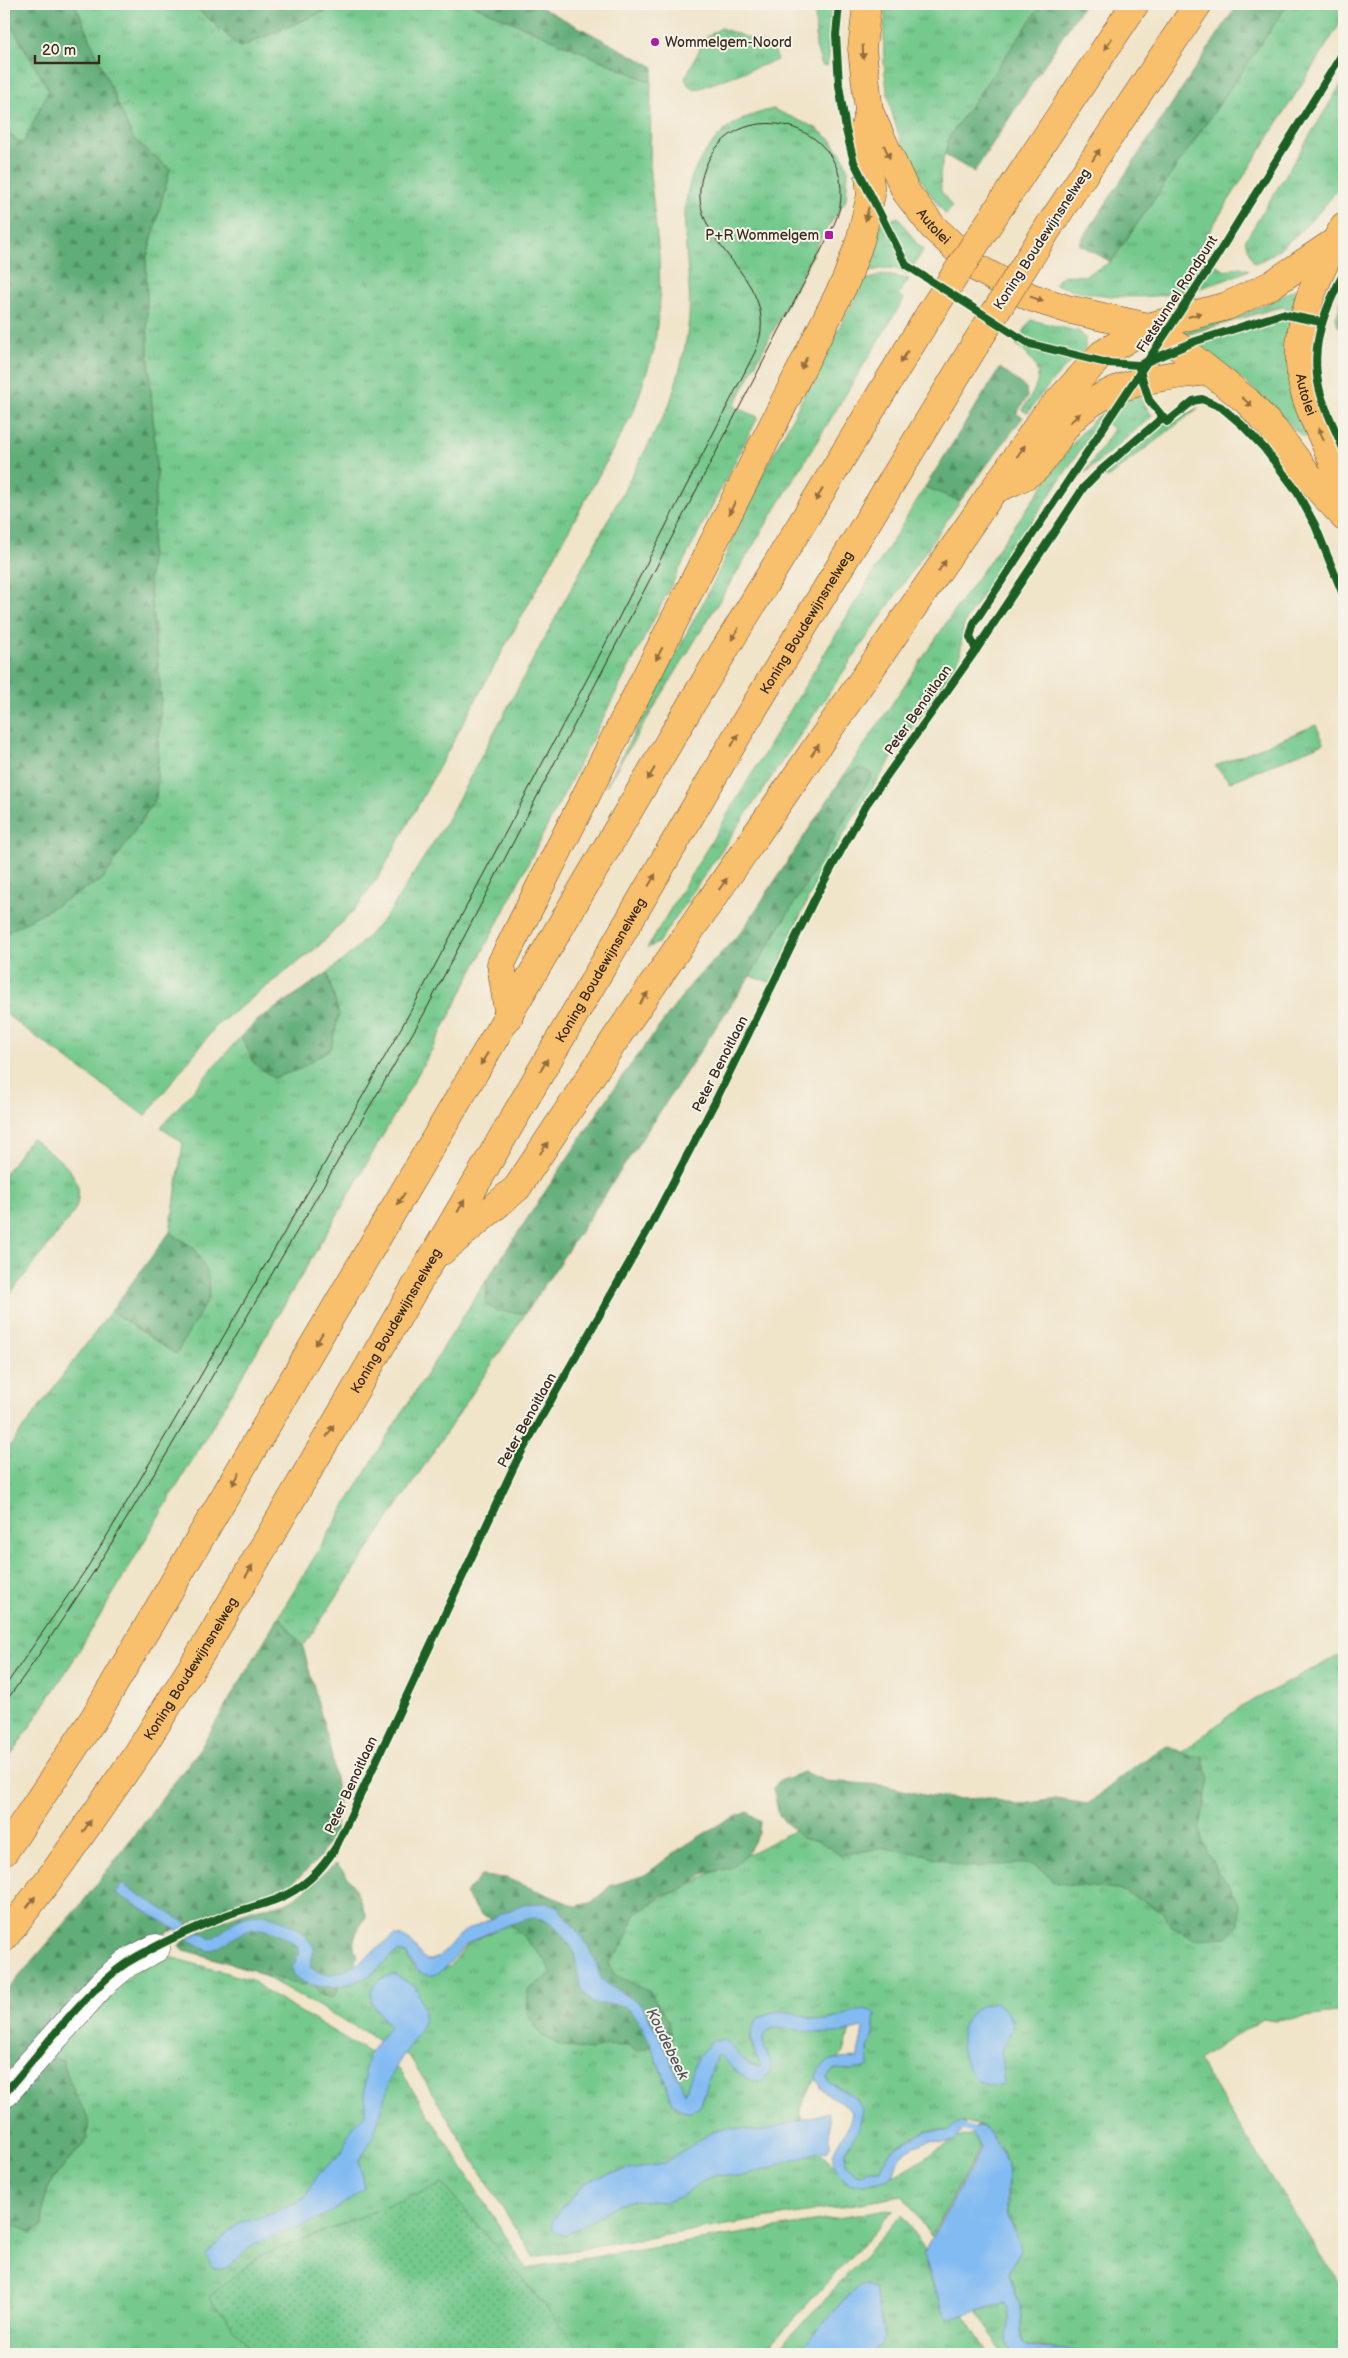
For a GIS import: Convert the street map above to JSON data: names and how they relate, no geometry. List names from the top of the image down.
{
  "streets": {
    "main road": ["Autolei", "Koning Boudewijnsnelweg"],
    "cycle path": ["Fietstunnel Rondpunt", "Peter Benoitlaan"]
  },
  "water": ["Koudebeek"],
  "places": {
    "other": ["Wommelgem-Noord"],
    "transit": ["P+R Wommelgem"]
  },
  "scale_bar": "20 m"
}
